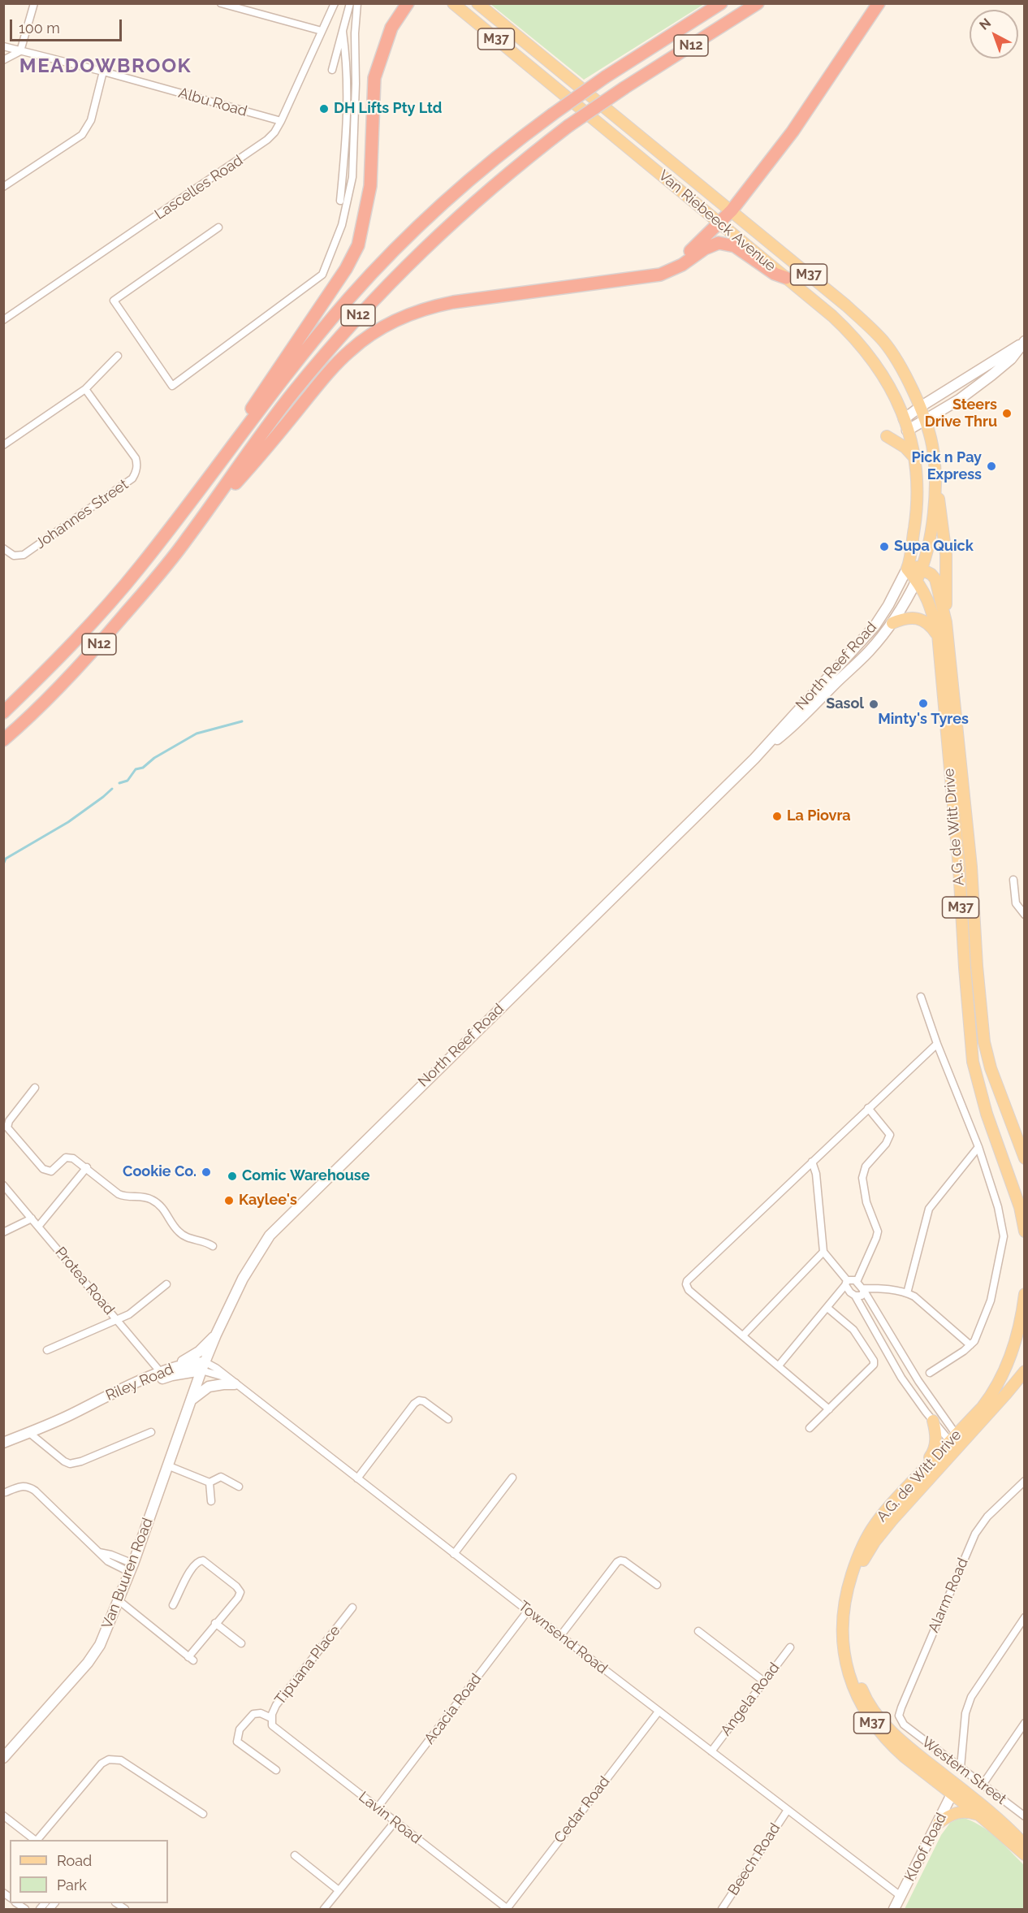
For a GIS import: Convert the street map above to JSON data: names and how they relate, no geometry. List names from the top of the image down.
{
  "streets": {
    "highway": ["N12"],
    "main road": [
      "M37",
      "Van Riebeeck Avenue",
      "North Reef Road",
      "A.G. de Witt Drive",
      "Riley Road",
      "Van Buuren Road",
      "Kloof Road"
    ],
    "street": [
      "Albu Road",
      "Lascelles Road",
      "Johannes Street",
      "Protea Road",
      "Alarm Road",
      "Townsend Road",
      "Tipuana Place",
      "Angela Road",
      "Acacia Road",
      "Western Street",
      "Cedar Road",
      "Lavin Road",
      "Beech Road"
    ]
  },
  "crossings": [
    ["M37", "Van Riebeeck Avenue"],
    ["M37", "North Reef Road"],
    ["M37", "A.G. de Witt Drive"],
    ["Albu Road", "Lascelles Road"],
    ["Van Riebeeck Avenue", "North Reef Road"],
    ["Van Riebeeck Avenue", "A.G. de Witt Drive"],
    ["North Reef Road", "A.G. de Witt Drive"],
    ["North Reef Road", "Riley Road"],
    ["North Reef Road", "Van Buuren Road"],
    ["North Reef Road", "Townsend Road"],
    ["A.G. de Witt Drive", "Kloof Road"],
    ["Protea Road", "Riley Road"],
    ["Riley Road", "Van Buuren Road"],
    ["Riley Road", "Townsend Road"],
    ["Van Buuren Road", "Townsend Road"],
    ["Alarm Road", "Western Street"],
    ["Townsend Road", "Angela Road"],
    ["Townsend Road", "Acacia Road"],
    ["Townsend Road", "Cedar Road"],
    ["Townsend Road", "Kloof Road"],
    ["Townsend Road", "Beech Road"],
    ["Tipuana Place", "Lavin Road"],
    ["Acacia Road", "Lavin Road"],
    ["Cedar Road", "Lavin Road"]
  ],
  "districts": ["MEADOWBROOK"],
  "places": [
    "DH Lifts Pty Ltd",
    "Steers Drive Thru",
    "Pick n Pay Express",
    "Supa Quick",
    "Minty's Tyres",
    "Sasol",
    "La Piovra",
    "Cookie Co.",
    "Comic Warehouse",
    "Kaylee's"
  ],
  "legend": ["Road", "Park"],
  "scale_bar": "100 m",
  "north": "top left"
}
